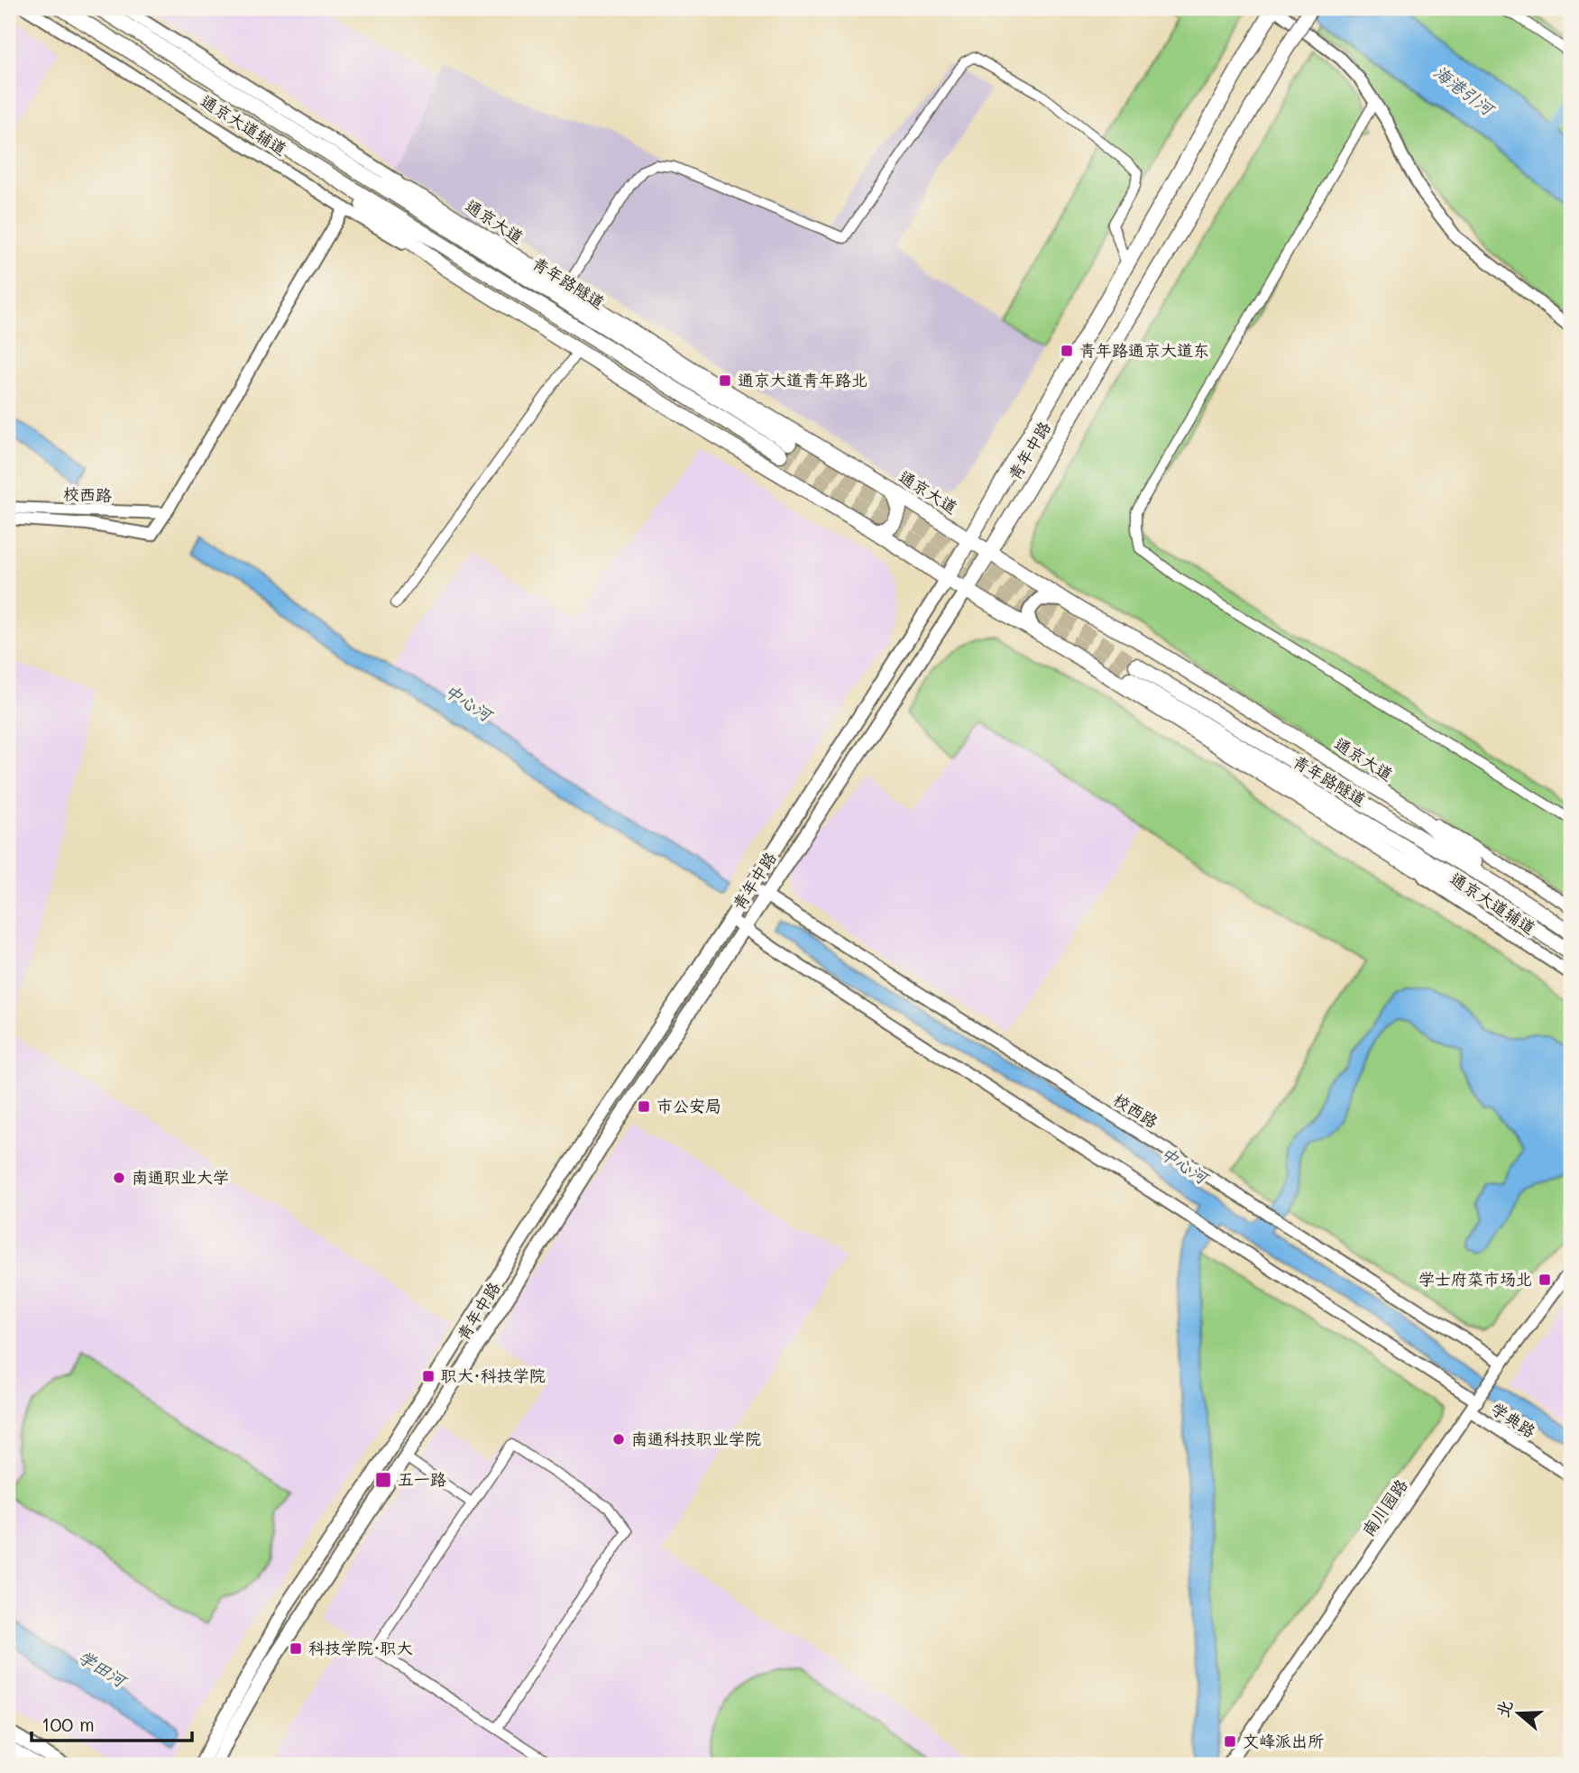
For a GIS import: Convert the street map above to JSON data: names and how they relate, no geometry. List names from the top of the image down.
{
  "streets": {
    "main road": ["通京大道", "青年路隧道", "青年中路"],
    "street": [
      "通京大道辅道",
      "校西路",
      "学典路",
      "南川园路"
    ]
  },
  "crossings": [
    ["通京大道", "青年路隧道"],
    ["通京大道", "青年中路"],
    ["青年中路", "校西路"],
    ["校西路", "南川园路"],
    ["学典路", "南川园路"]
  ],
  "water": ["海港引河", "中心河", "学田河"],
  "places": {
    "transit": [
      "青年路通京大道东",
      "通京大道青年路北",
      "市公安局",
      "学士府菜市场北",
      "职大·科技学院",
      "五一路",
      "科技学院·职大",
      "文峰派出所"
    ],
    "other": ["南通职业大学", "南通科技职业学院"]
  },
  "scale_bar": "100 m",
  "north": "left"
}
